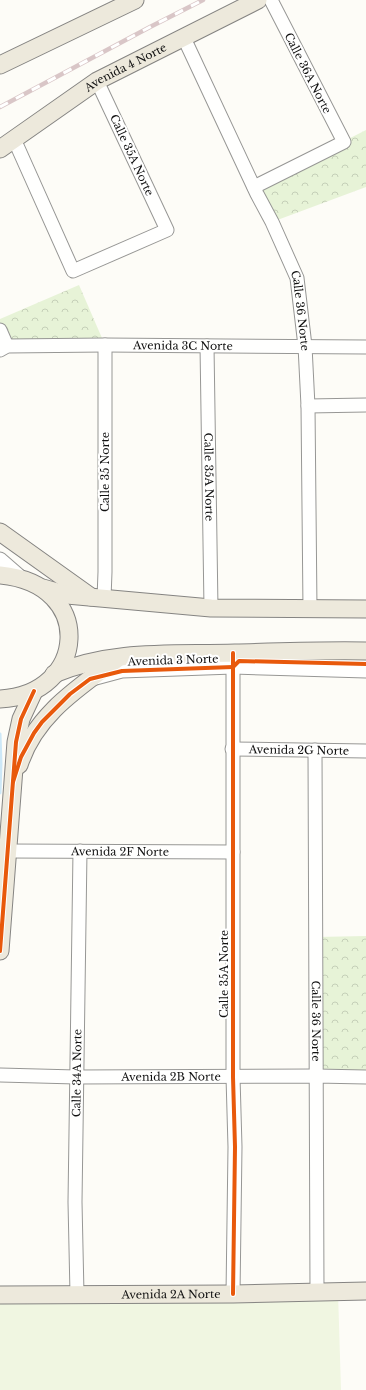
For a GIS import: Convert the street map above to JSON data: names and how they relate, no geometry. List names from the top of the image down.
{
  "streets": {
    "main road": ["Avenida 4 Norte", "Avenida 3 Norte", "Avenida 2A Norte"],
    "street": [
      "Calle 36A Norte",
      "Calle 35A Norte",
      "Calle 36 Norte",
      "Avenida 3C Norte",
      "Calle 35 Norte",
      "Avenida 2G Norte",
      "Avenida 2F Norte",
      "Calle 34A Norte",
      "Avenida 2B Norte"
    ]
  },
  "crossings": [
    ["Avenida 4 Norte", "Calle 35A Norte"],
    ["Avenida 4 Norte", "Calle 36 Norte"],
    ["Calle 36A Norte", "Calle 36 Norte"],
    ["Calle 35A Norte", "Avenida 3C Norte"],
    ["Calle 35A Norte", "Avenida 3 Norte"],
    ["Calle 35A Norte", "Avenida 2G Norte"],
    ["Calle 35A Norte", "Avenida 2F Norte"],
    ["Calle 35A Norte", "Avenida 2B Norte"],
    ["Calle 35A Norte", "Avenida 2A Norte"],
    ["Calle 36 Norte", "Avenida 3C Norte"],
    ["Calle 36 Norte", "Avenida 2G Norte"],
    ["Calle 36 Norte", "Avenida 2B Norte"],
    ["Calle 36 Norte", "Avenida 2A Norte"],
    ["Avenida 3C Norte", "Calle 35 Norte"],
    ["Avenida 2F Norte", "Calle 34A Norte"],
    ["Calle 34A Norte", "Avenida 2B Norte"],
    ["Calle 34A Norte", "Avenida 2A Norte"]
  ]
}
